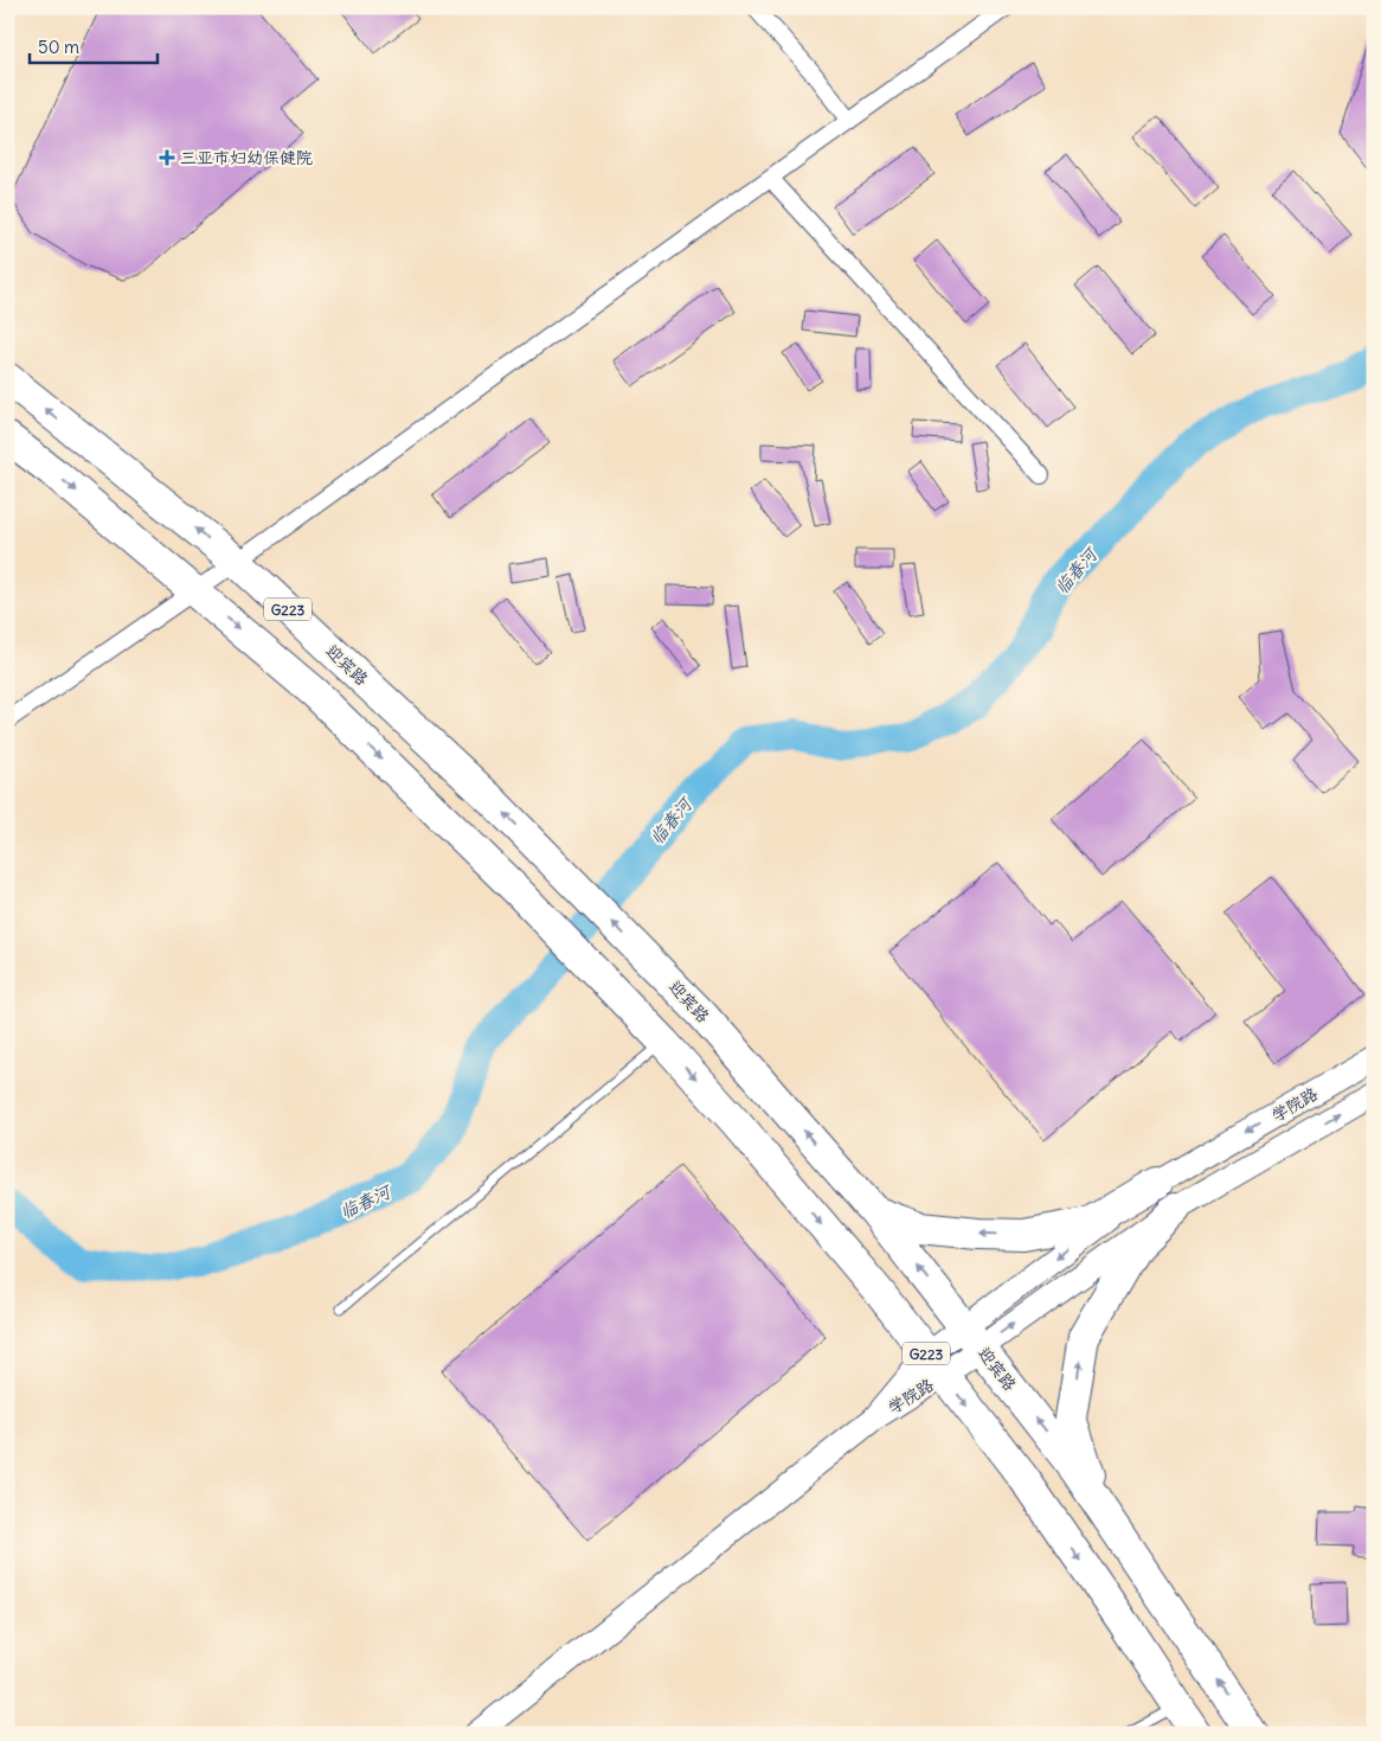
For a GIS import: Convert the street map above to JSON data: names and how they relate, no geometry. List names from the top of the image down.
{
  "streets": {
    "highway": ["G223", "迎宾路"],
    "main road": ["学院路"]
  },
  "crossings": [
    ["G223", "学院路"],
    ["迎宾路", "学院路"]
  ],
  "water": ["临春河"],
  "places": {
    "health": ["三亚市妇幼保健院"]
  },
  "scale_bar": "50 m"
}
